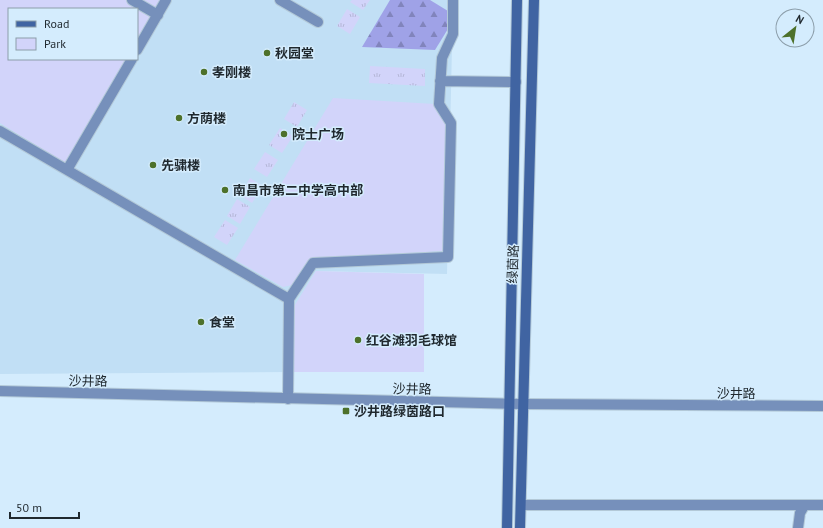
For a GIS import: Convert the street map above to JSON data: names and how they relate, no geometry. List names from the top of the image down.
{
  "streets": {
    "main road": ["绿茵路"],
    "street": ["沙井路"]
  },
  "crossings": [
    ["绿茵路", "沙井路"]
  ],
  "places": {
    "other": [
      "秋园堂",
      "孝刚楼",
      "方荫楼",
      "院士广场",
      "先骕楼",
      "南昌市第二中学高中部",
      "食堂",
      "红谷滩羽毛球馆"
    ],
    "transit": ["沙井路绿茵路口"]
  },
  "legend": ["Road", "Park"],
  "scale_bar": "50 m",
  "north": "top right"
}
